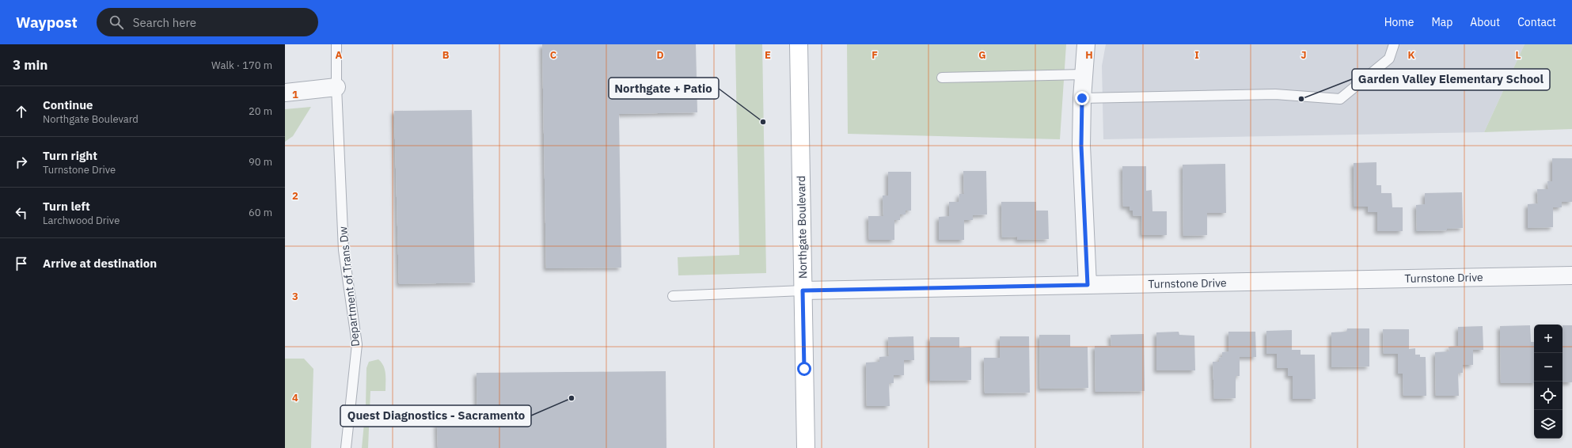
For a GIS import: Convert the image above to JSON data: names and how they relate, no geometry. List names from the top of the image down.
{
  "streets": {
    "main road": ["Northgate Boulevard"],
    "street": ["Turnstone Drive"],
    "lane": ["Department of Trans Dw"]
  },
  "crossings": [
    ["Northgate Boulevard", "Turnstone Drive"]
  ],
  "places": ["Garden Valley Elementary School", "Northgate + Patio", "Quest Diagnostics - Sacramento"],
  "page": {
    "header": "Waypost",
    "search": "Search here",
    "nav": [
      "Home",
      "Map",
      "About",
      "Contact"
    ],
    "heading": ["3 min", "Walk · 170 m"],
    "list": [
      ["Continue", "Northgate Boulevard", "20 m"],
      ["Turn right", "Turnstone Drive", "90 m"],
      ["Turn left", "Larchwood Drive", "60 m"],
      "Arrive at destination"
    ],
    "map_buttons": ["+", "−"]
  },
  "grid": {
    "columns": [
      "A",
      "B",
      "C",
      "D",
      "E",
      "F",
      "G",
      "H",
      "I",
      "J",
      "K",
      "L"
    ],
    "rows": [
      "1",
      "2",
      "3",
      "4"
    ]
  }
}
